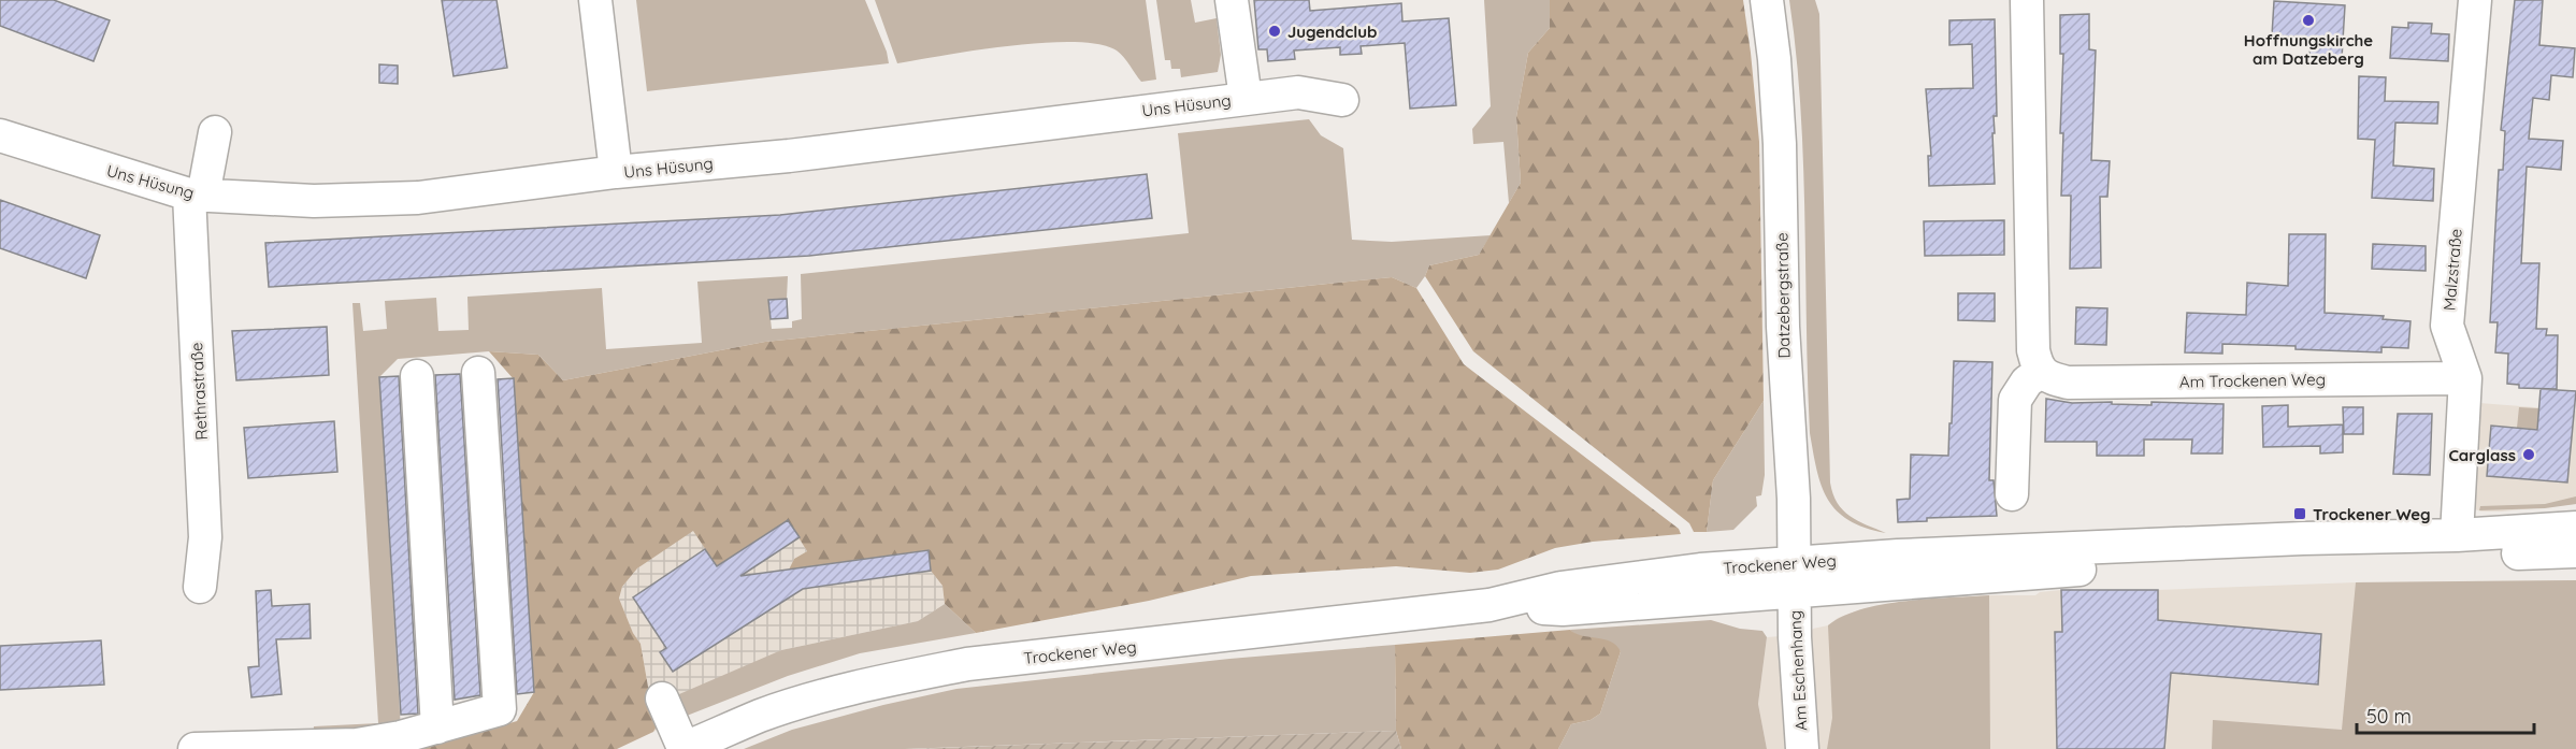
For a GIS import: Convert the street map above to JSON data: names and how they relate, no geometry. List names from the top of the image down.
{
  "streets": {
    "street": [
      "Uns Hüsung",
      "Malzstraße",
      "Datzebergstraße",
      "Am Trockenen Weg",
      "Rethrastraße",
      "Trockener Weg",
      "Am Eschenhang"
    ]
  },
  "crossings": [
    ["Uns Hüsung", "Rethrastraße"],
    ["Malzstraße", "Am Trockenen Weg"],
    ["Malzstraße", "Trockener Weg"],
    ["Datzebergstraße", "Trockener Weg"],
    ["Datzebergstraße", "Am Eschenhang"],
    ["Trockener Weg", "Am Eschenhang"]
  ],
  "places": {
    "other": ["Hoffnungskirche am Datzeberg", "Jugendclub", "Carglass"],
    "transit": ["Trockener Weg"]
  },
  "scale_bar": "50 m"
}
